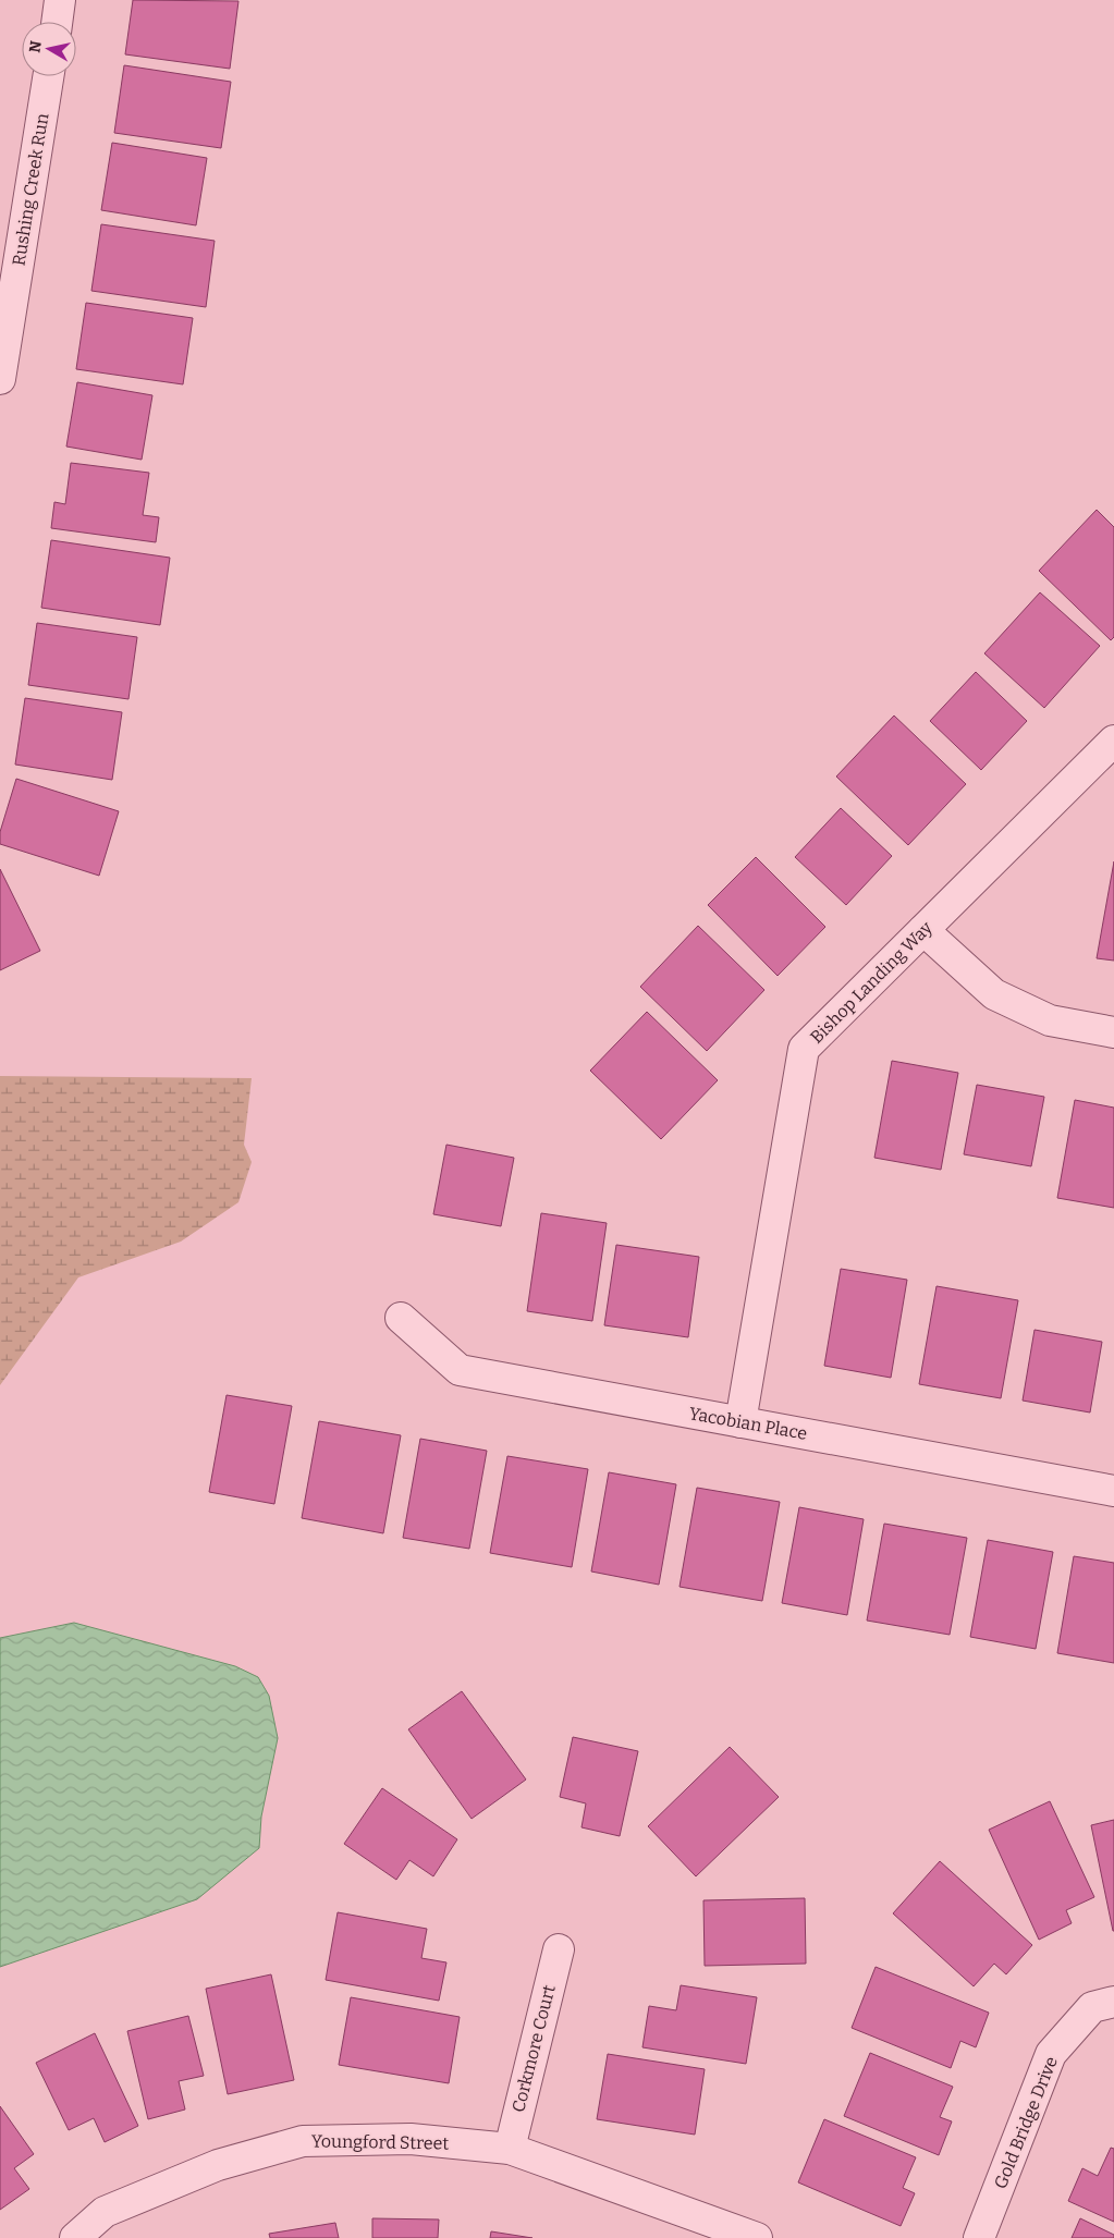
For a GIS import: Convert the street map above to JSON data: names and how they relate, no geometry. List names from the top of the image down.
{
  "streets": {
    "street": [
      "Rushing Creek Run",
      "Bishop Landing Way",
      "Yacobian Place",
      "Corkmore Court",
      "Gold Bridge Drive",
      "Youngford Street"
    ]
  },
  "crossings": [
    ["Bishop Landing Way", "Yacobian Place"],
    ["Corkmore Court", "Youngford Street"]
  ],
  "north": "left"
}
